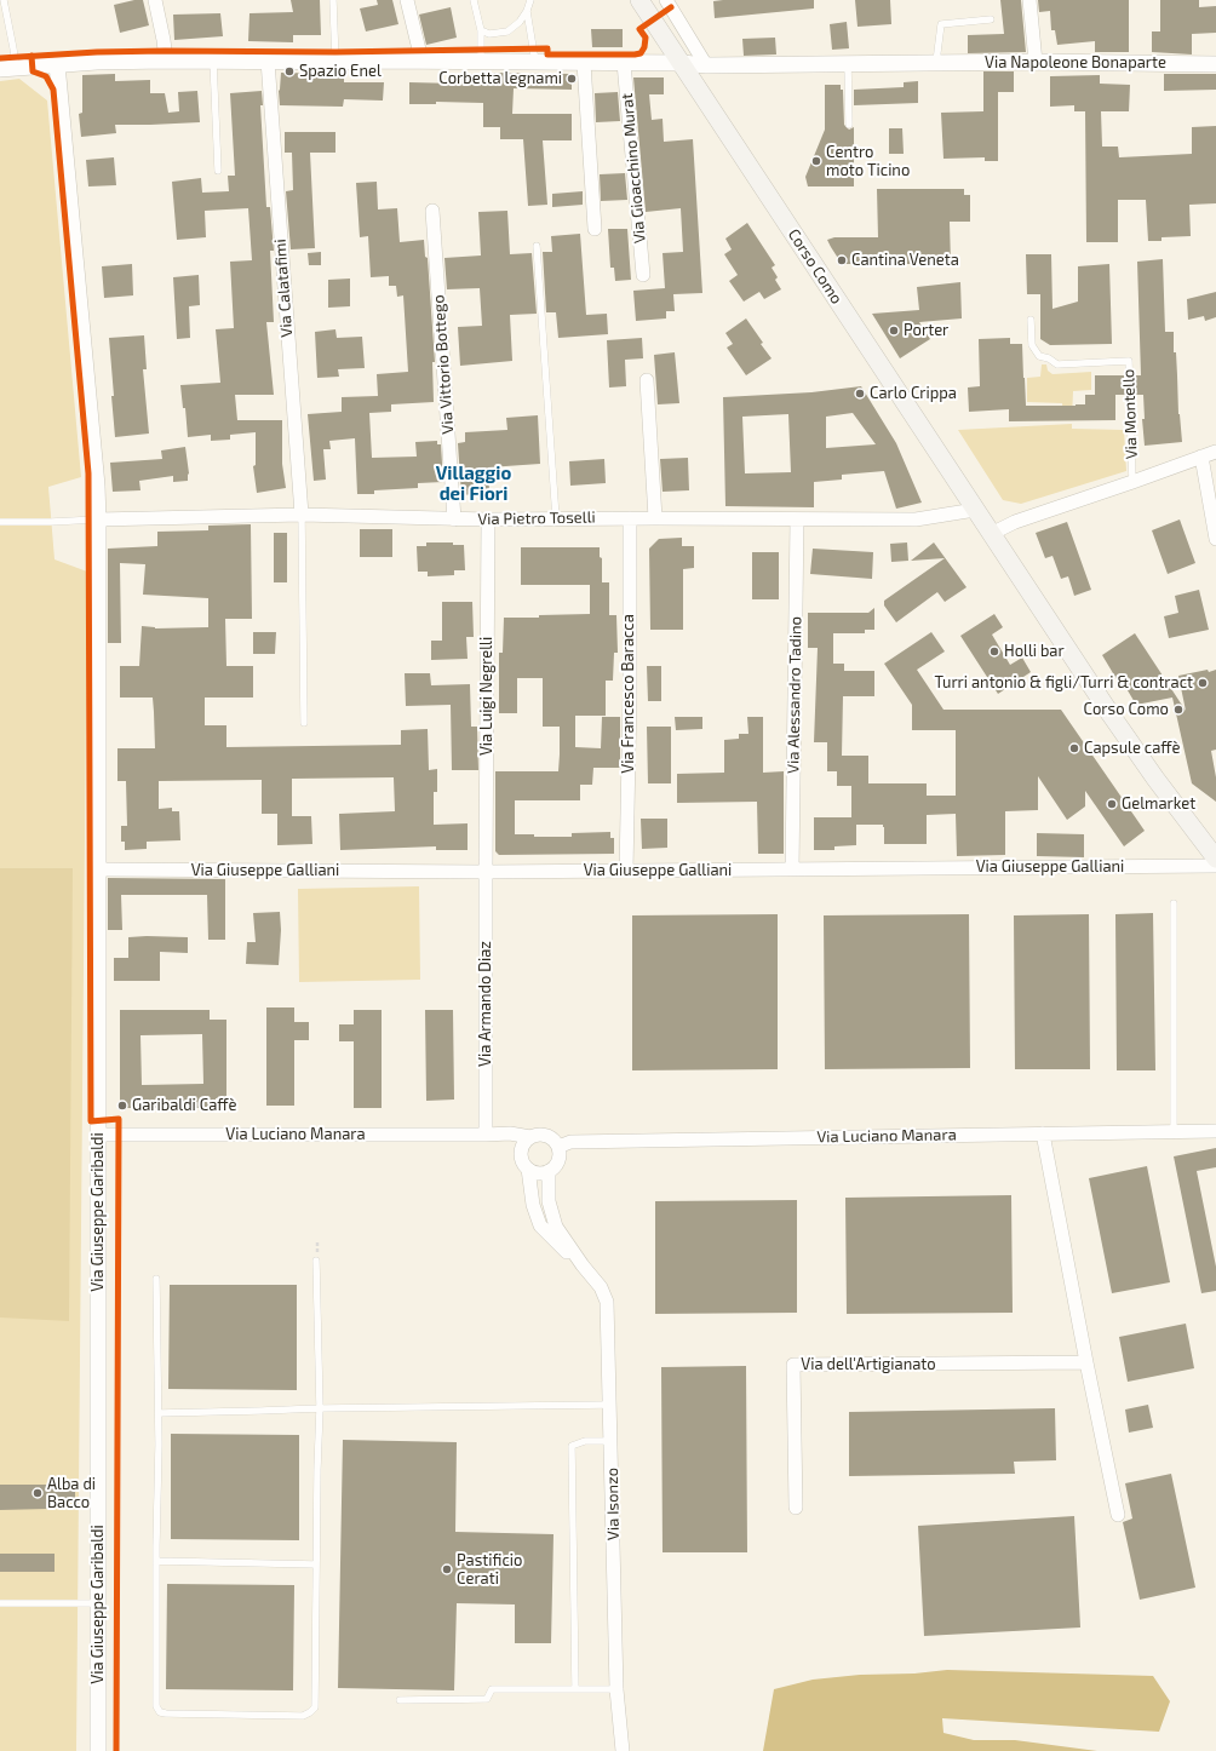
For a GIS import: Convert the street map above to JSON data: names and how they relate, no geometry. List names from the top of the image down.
{
  "streets": {
    "main road": ["Corso Como"],
    "street": [
      "Via Napoleone Bonaparte",
      "Via Gioacchino Murat",
      "Via Calatafimi",
      "Via Vittorio Bottego",
      "Via Pietro Toselli",
      "Via Francesco Baracca",
      "Via Alessandro Tadino",
      "Via Luigi Negrelli",
      "Via Giuseppe Galliani",
      "Via Armando Diaz",
      "Via Luciano Manara",
      "Via Giuseppe Garibaldi",
      "Via dell'Artigianato",
      "Via Isonzo"
    ],
    "lane": ["Via Montello"]
  },
  "crossings": [
    ["Via Napoleone Bonaparte", "Via Gioacchino Murat"],
    ["Via Napoleone Bonaparte", "Corso Como"],
    ["Via Napoleone Bonaparte", "Via Calatafimi"],
    ["Via Napoleone Bonaparte", "Via Giuseppe Garibaldi"],
    ["Corso Como", "Via Pietro Toselli"],
    ["Via Calatafimi", "Via Pietro Toselli"],
    ["Via Vittorio Bottego", "Via Pietro Toselli"],
    ["Via Pietro Toselli", "Via Francesco Baracca"],
    ["Via Pietro Toselli", "Via Alessandro Tadino"],
    ["Via Pietro Toselli", "Via Luigi Negrelli"],
    ["Via Pietro Toselli", "Via Giuseppe Garibaldi"],
    ["Via Francesco Baracca", "Via Giuseppe Galliani"],
    ["Via Alessandro Tadino", "Via Giuseppe Galliani"],
    ["Via Luigi Negrelli", "Via Giuseppe Galliani"],
    ["Via Luigi Negrelli", "Via Armando Diaz"],
    ["Via Giuseppe Galliani", "Via Armando Diaz"],
    ["Via Giuseppe Galliani", "Via Giuseppe Garibaldi"],
    ["Via Armando Diaz", "Via Luciano Manara"],
    ["Via Luciano Manara", "Via Giuseppe Garibaldi"],
    ["Via Luciano Manara", "Via Isonzo"]
  ],
  "districts": ["Villaggio dei Fiori"],
  "places": [
    "Spazio Enel",
    "Corbetta legnami",
    "Centro moto Ticino",
    "Cantina Veneta",
    "Porter",
    "Carlo Crippa",
    "Holli bar",
    "Turri antonio & figli/Turri & contract",
    "Corso Como",
    "Capsule caffè",
    "Gelmarket",
    "Garibaldi Caffè",
    "Alba di Bacco",
    "Pastificio Cerati"
  ]
}
